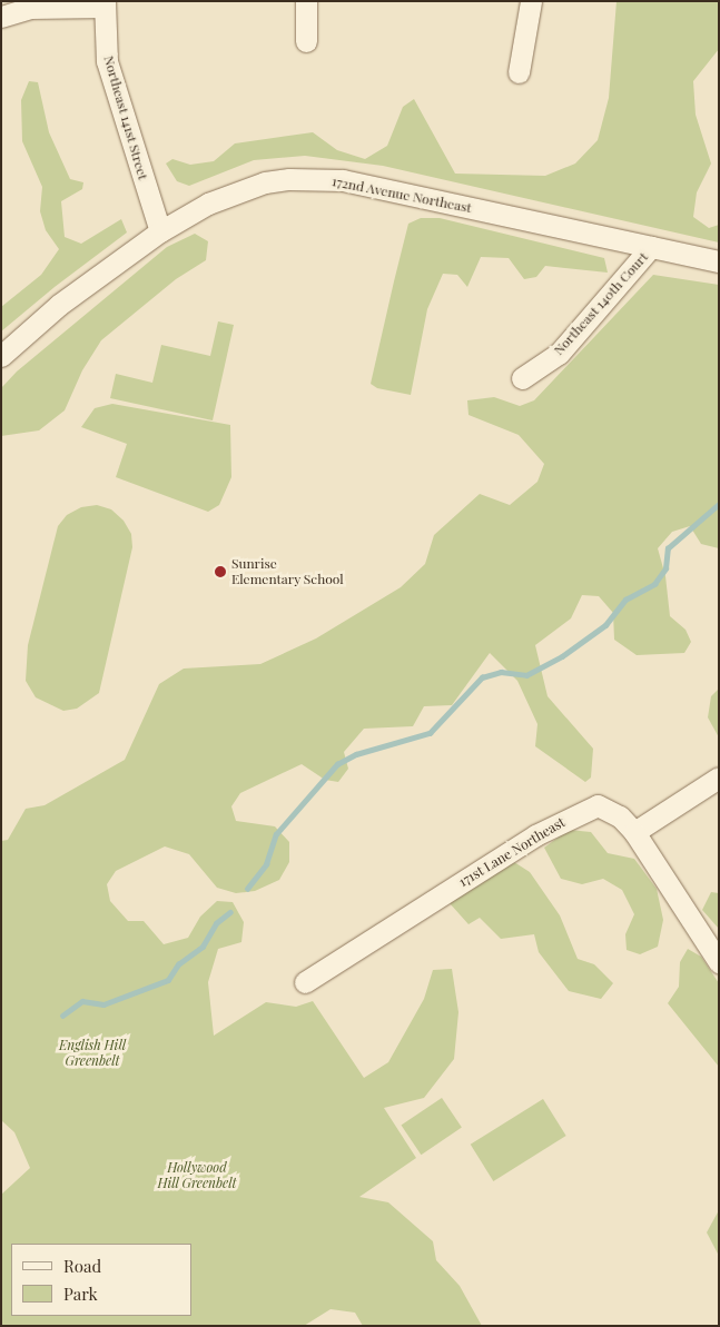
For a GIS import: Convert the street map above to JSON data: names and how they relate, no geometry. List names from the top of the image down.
{
  "streets": {
    "street": [
      "Northeast 141st Street",
      "172nd Avenue Northeast",
      "Northeast 140th Court",
      "171st Lane Northeast"
    ]
  },
  "crossings": [
    ["Northeast 141st Street", "172nd Avenue Northeast"],
    ["172nd Avenue Northeast", "Northeast 140th Court"]
  ],
  "parks": ["English Hill Greenbelt", "Hollywood Hill Greenbelt"],
  "places": ["Sunrise Elementary School"],
  "legend": ["Road", "Park"]
}
